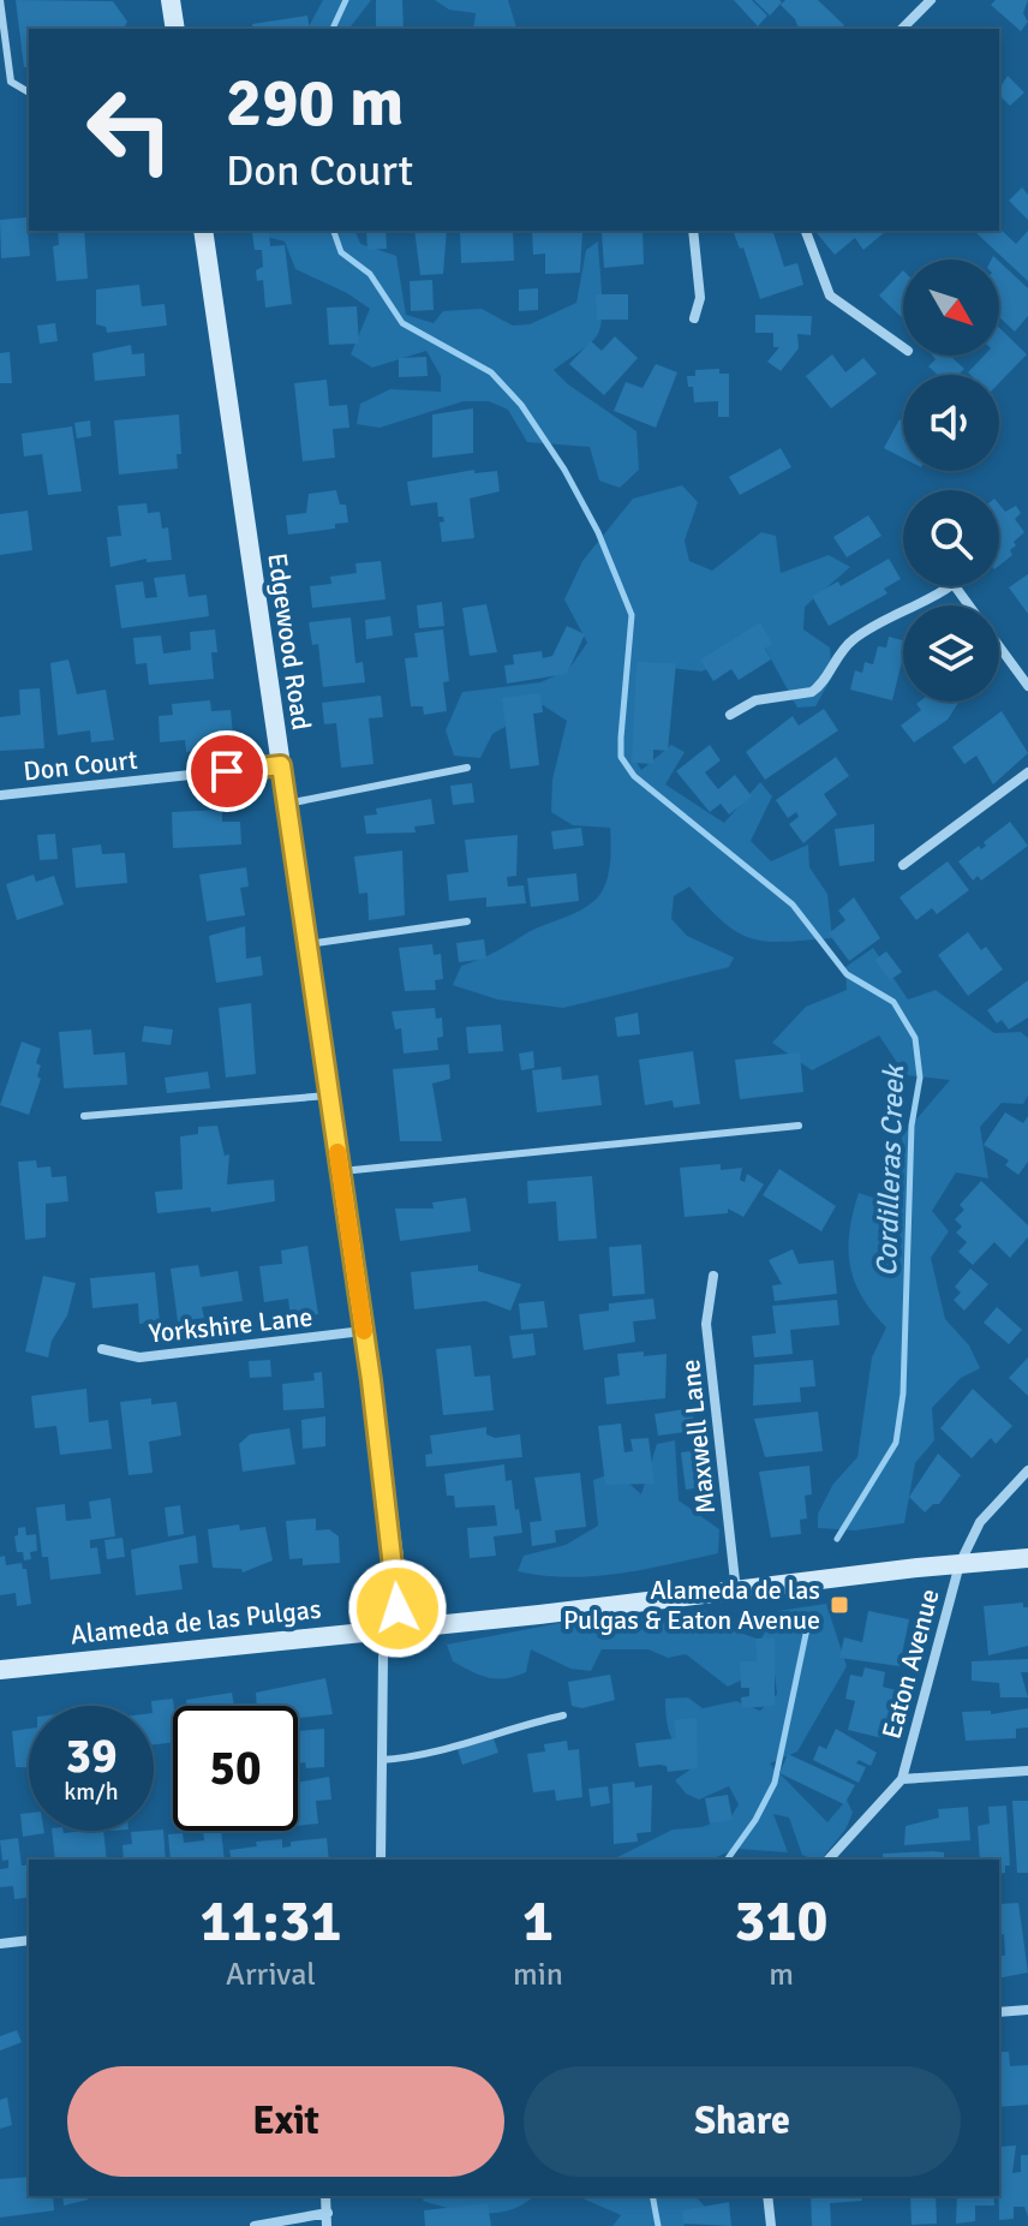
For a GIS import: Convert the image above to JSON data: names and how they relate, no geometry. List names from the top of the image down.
{
  "streets": {
    "main road": ["Edgewood Road", "Alameda de las Pulgas"],
    "street": [
      "Don Court",
      "Yorkshire Lane",
      "Maxwell Lane",
      "Eaton Avenue"
    ]
  },
  "crossings": [
    ["Edgewood Road", "Don Court"],
    ["Edgewood Road", "Yorkshire Lane"],
    ["Edgewood Road", "Alameda de las Pulgas"],
    ["Maxwell Lane", "Alameda de las Pulgas"],
    ["Alameda de las Pulgas", "Eaton Avenue"]
  ],
  "water": ["Cordilleras Creek"],
  "places": {
    "transit": ["Alameda de las Pulgas & Eaton Avenue"]
  },
  "north": "bottom right",
  "page": {
    "turn": ["290 m", "Don Court"],
    "speed": "39 km/h",
    "limit": "50",
    "eta": [
      "11:31",
      "Arrival",
      "1",
      "min",
      "310",
      "m"
    ],
    "buttons": ["Exit", "Share"]
  }
}
